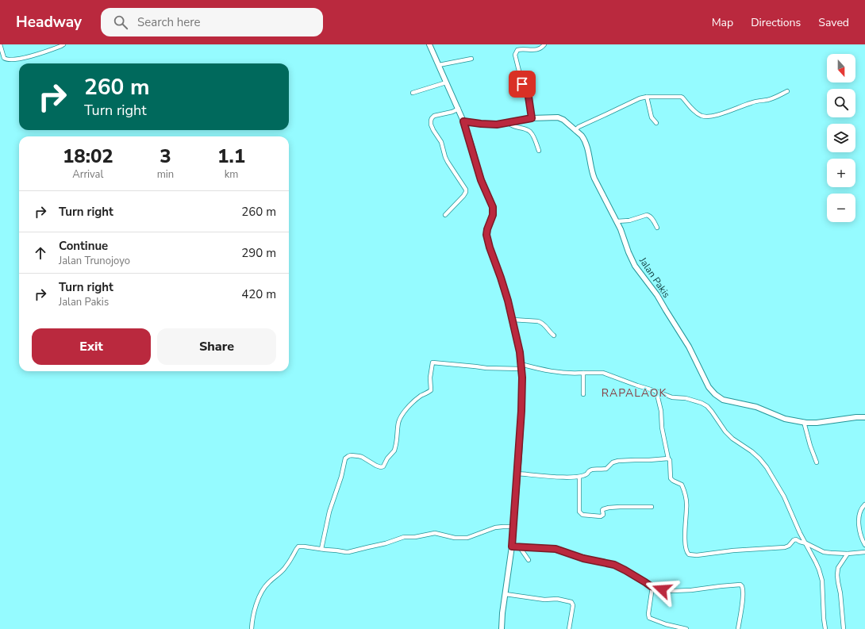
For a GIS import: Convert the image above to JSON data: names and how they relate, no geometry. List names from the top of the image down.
{
  "streets": {
    "street": ["Jalan Pakis"]
  },
  "districts": ["RAPALAOK"],
  "north": "bottom",
  "page": {
    "header": "Headway",
    "search": "Search here",
    "nav": ["Map", "Directions", "Saved"],
    "map_buttons": ["+", "−"],
    "turn": ["260 m", "Turn right"],
    "eta": [
      "18:02",
      "Arrival",
      "3",
      "min",
      "1.1",
      "km"
    ],
    "list": [
      {
        "name": "Turn right",
        "value": "260 m"
      },
      {
        "name": "Continue",
        "note": "Jalan Trunojoyo",
        "value": "290 m"
      },
      {
        "name": "Turn right",
        "note": "Jalan Pakis",
        "value": "420 m"
      }
    ],
    "buttons": ["Exit", "Share"]
  }
}
